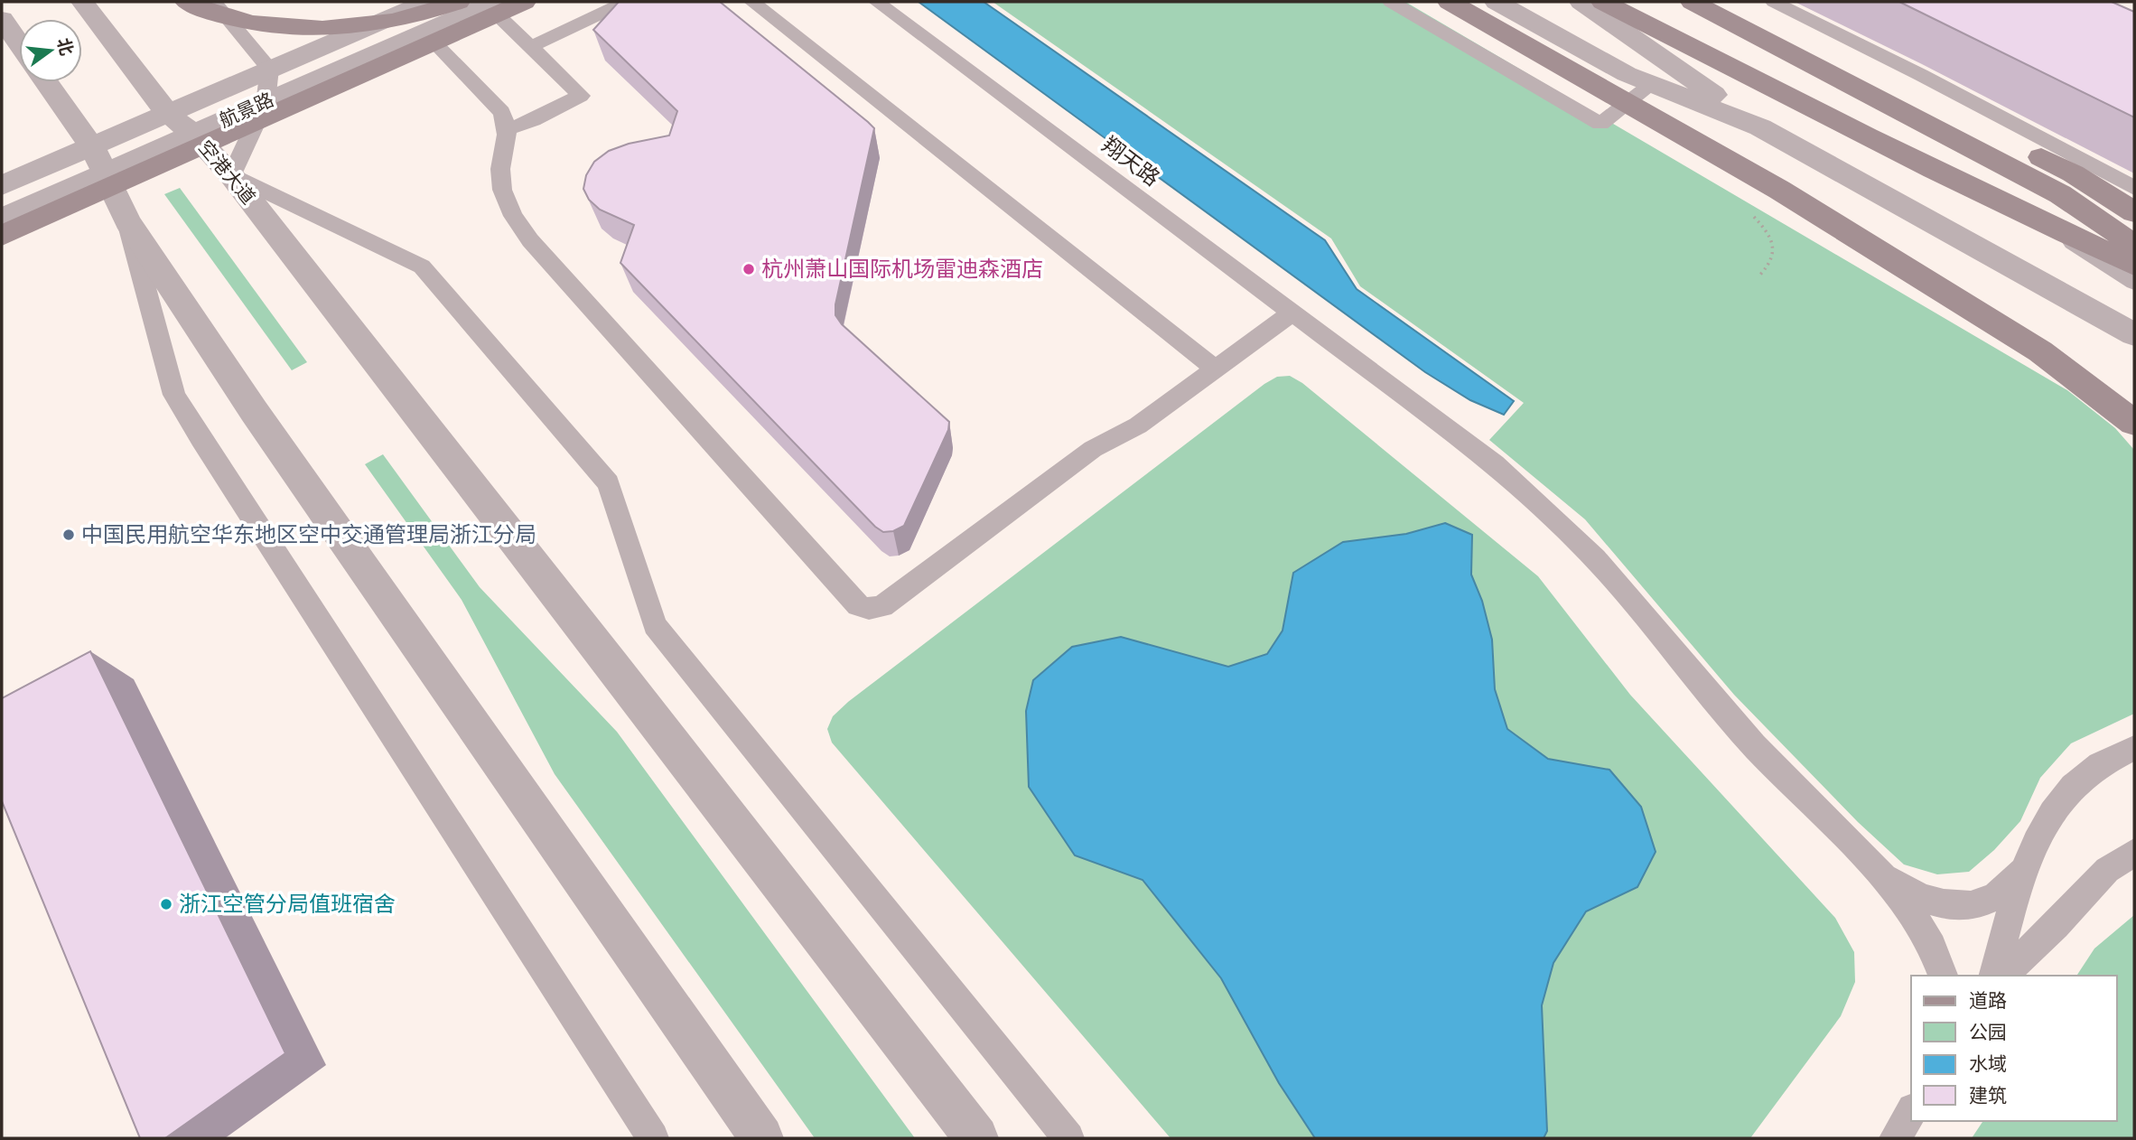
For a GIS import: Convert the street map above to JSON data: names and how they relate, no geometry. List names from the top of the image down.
{
  "streets": {
    "street": ["航景路", "空港大道"],
    "lane": ["翔天路"]
  },
  "crossings": [
    ["航景路", "空港大道"]
  ],
  "places": ["杭州萧山国际机场雷迪森酒店", "中国民用航空华东地区空中交通管理局浙江分局", "浙江空管分局值班宿舍"],
  "legend": [
    "道路",
    "公园",
    "水域",
    "建筑"
  ],
  "north": "right"
}
